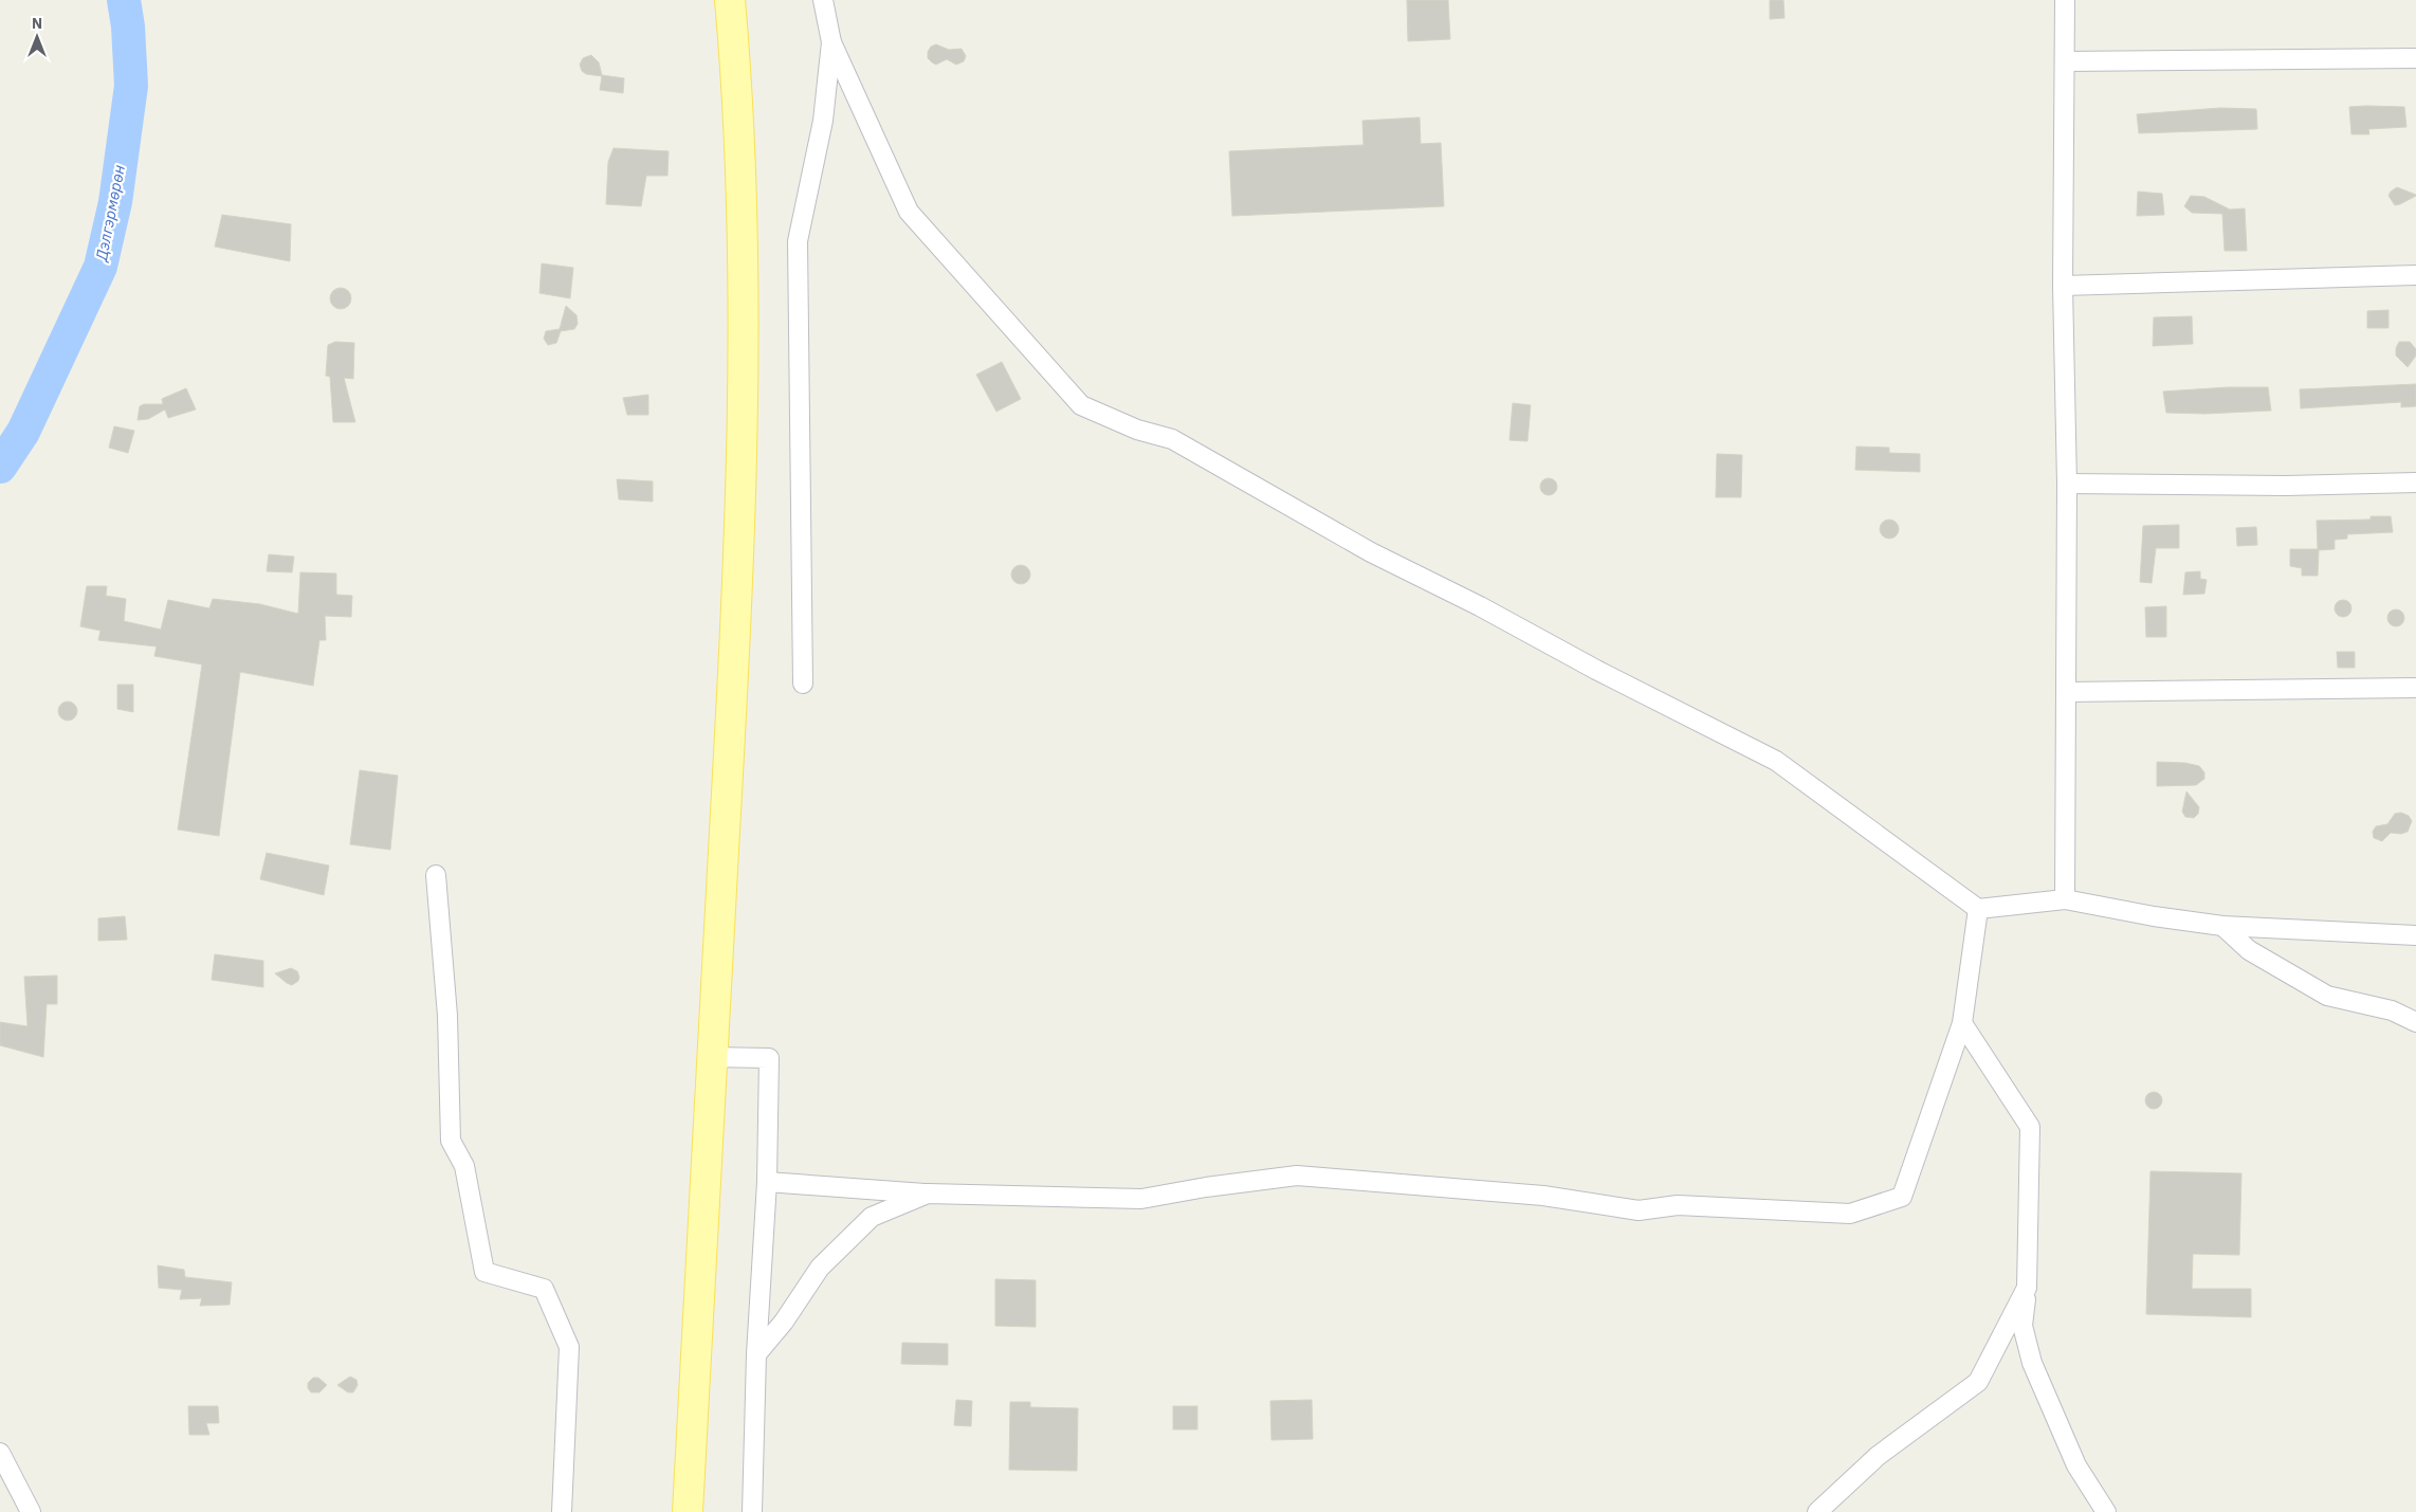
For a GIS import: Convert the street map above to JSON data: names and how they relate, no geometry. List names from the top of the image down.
{
  "water": ["Дэлгэрмөрөн"],
  "north": "top"
}
